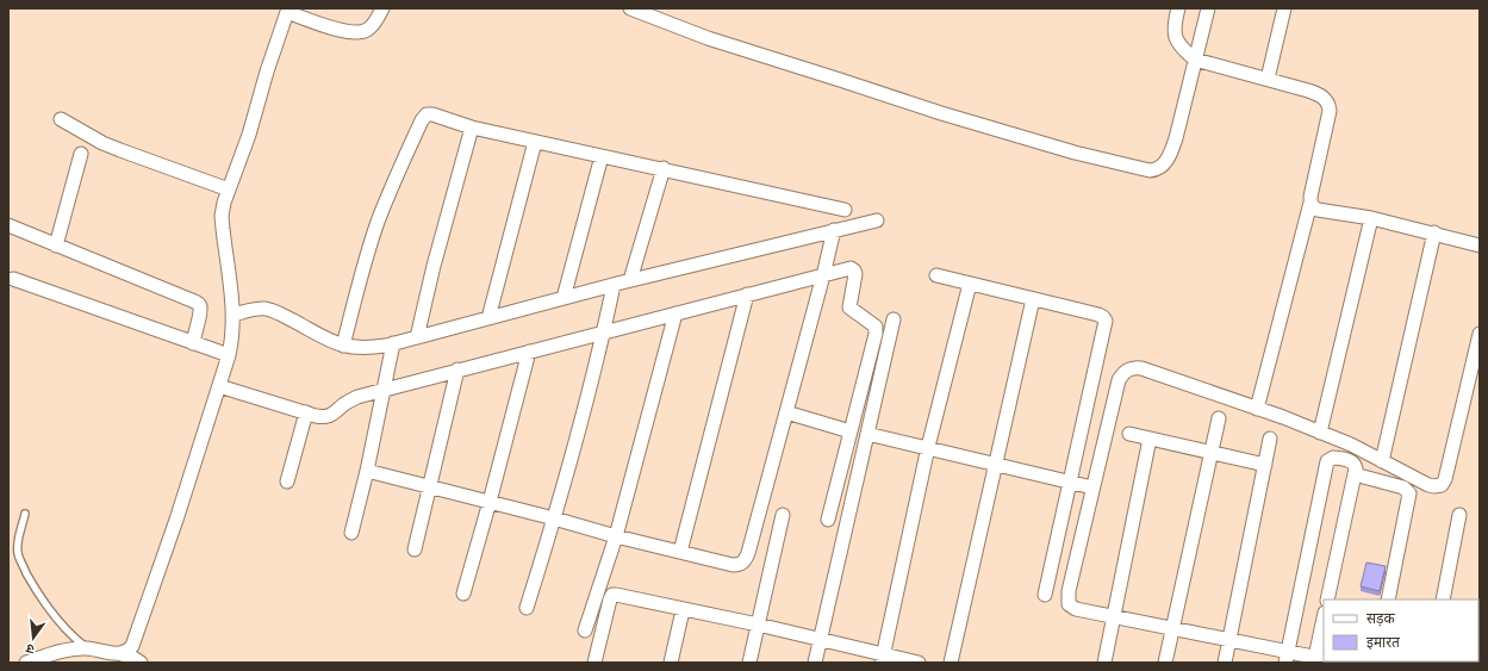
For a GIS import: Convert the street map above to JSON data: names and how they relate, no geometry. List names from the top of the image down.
{
  "legend": ["सड़क", "इमारत"],
  "north": "bottom"
}
